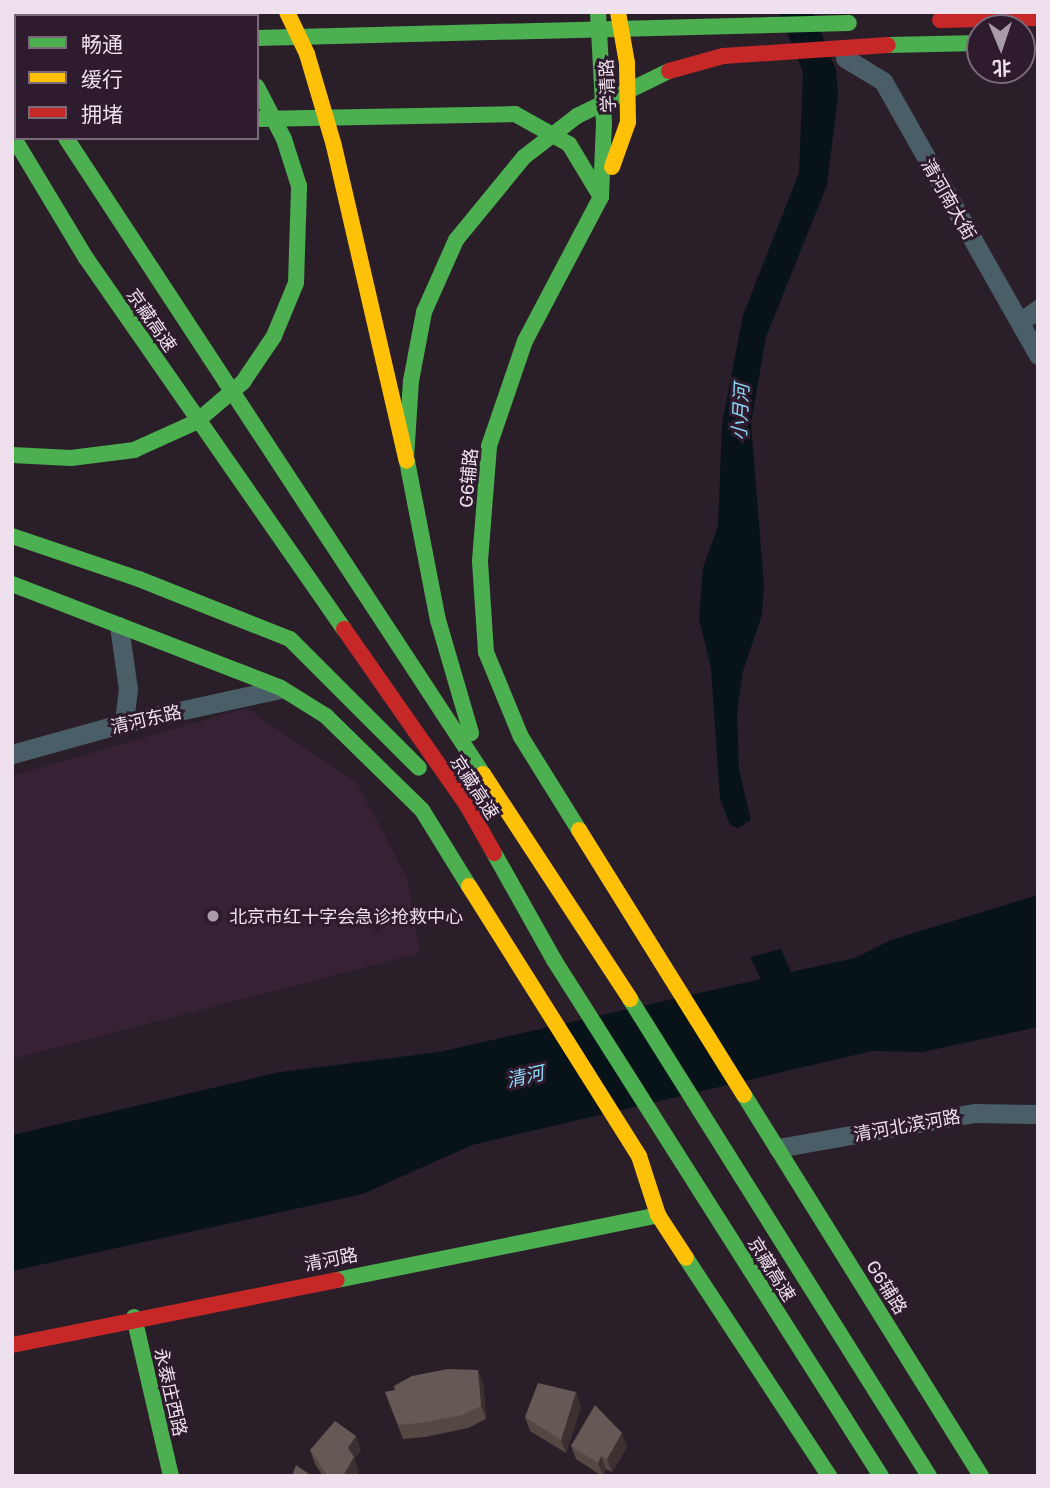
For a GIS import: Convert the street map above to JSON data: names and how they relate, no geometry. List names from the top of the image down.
{
  "streets": {
    "main road": [
      "学清路",
      "京藏高速",
      "G6辅路",
      "清河路",
      "永泰庄西路"
    ],
    "street": ["清河南大街", "清河东路", "清河北滨河路"]
  },
  "crossings": [
    ["学清路", "G6辅路"],
    ["G6辅路", "清河北滨河路"],
    ["清河路", "永泰庄西路"]
  ],
  "water": ["小月河", "清河"],
  "places": ["北京市红十字会急诊抢救中心"],
  "legend": ["畅通", "缓行", "拥堵"],
  "north": "bottom"
}
